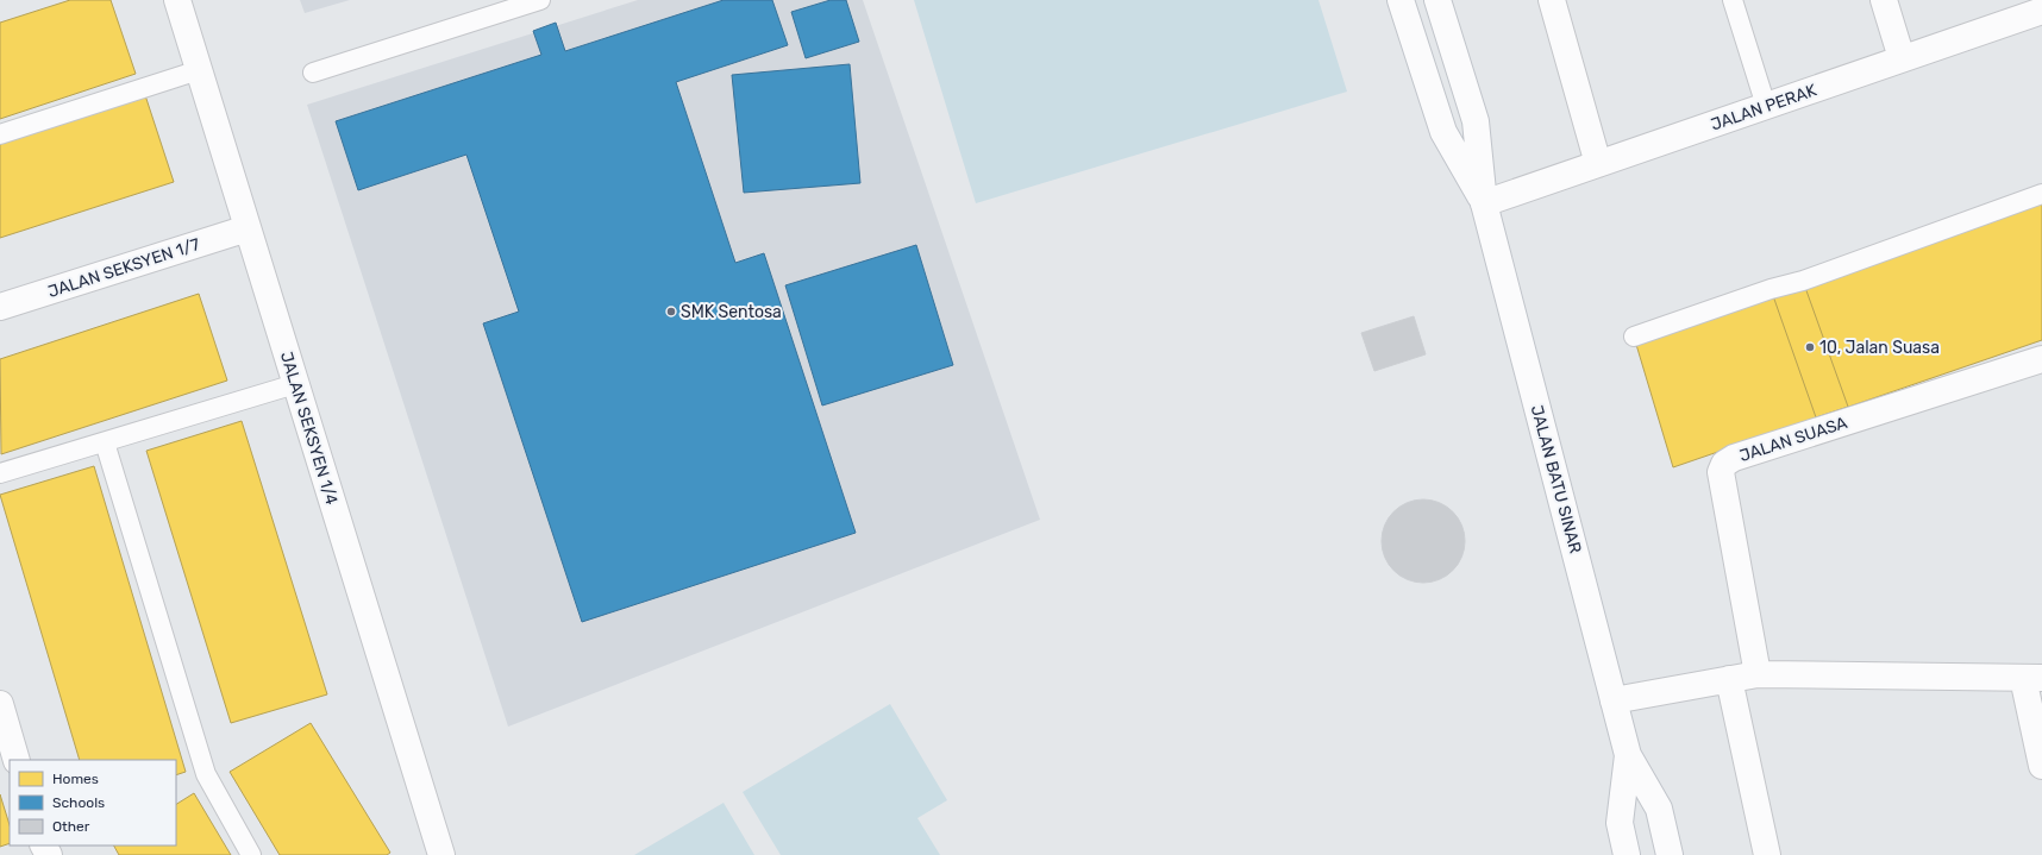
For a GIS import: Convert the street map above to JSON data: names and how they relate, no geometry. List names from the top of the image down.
{
  "streets": {
    "street": [
      "JALAN PERAK",
      "JALAN SEKSYEN 1/7",
      "JALAN SEKSYEN 1/4",
      "JALAN SUASA",
      "JALAN BATU SINAR"
    ]
  },
  "crossings": [
    ["JALAN PERAK", "JALAN BATU SINAR"],
    ["JALAN SEKSYEN 1/7", "JALAN SEKSYEN 1/4"]
  ],
  "places": ["SMK Sentosa", "10, Jalan Suasa"],
  "legend": ["Homes", "Schools", "Other"]
}
